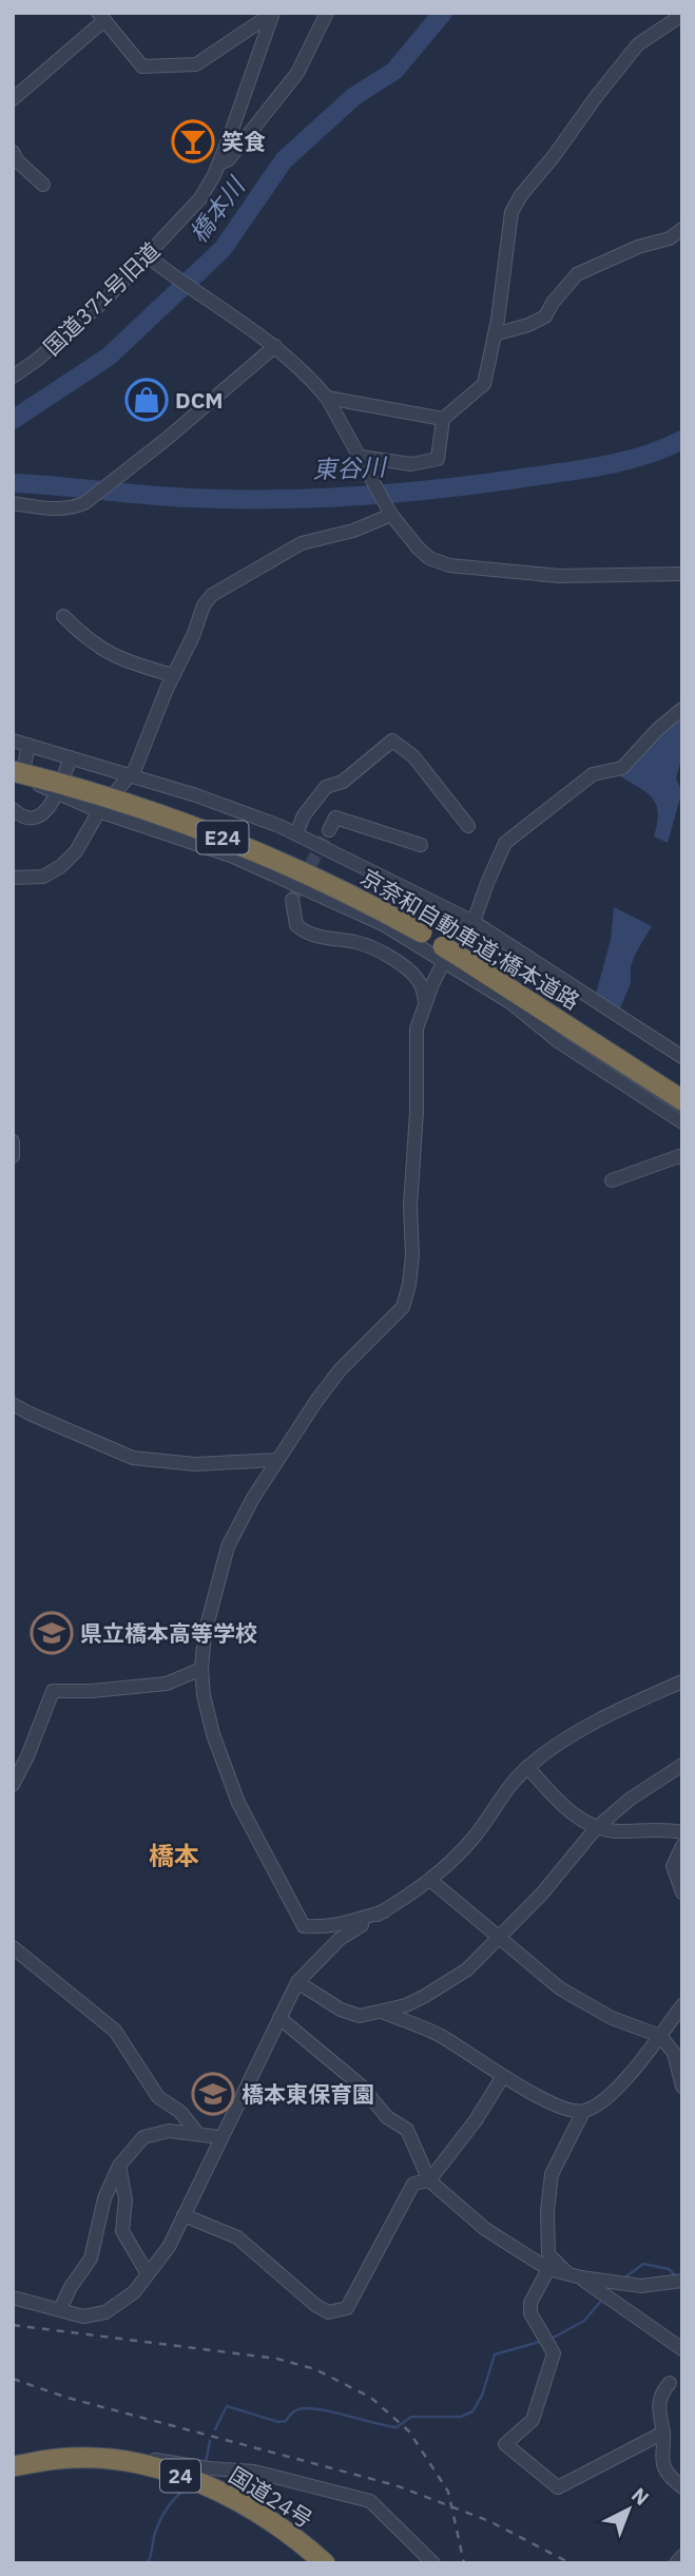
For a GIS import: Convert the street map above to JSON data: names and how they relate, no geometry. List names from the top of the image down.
{
  "streets": {
    "highway": [
      "E24",
      "京奈和自動車道;橋本道路",
      "24",
      "国道24号"
    ],
    "street": ["国道371号旧道"]
  },
  "districts": ["橋本"],
  "water": ["橋本川", "東谷川"],
  "places": {
    "bar": ["笑食"],
    "shop": ["DCM"],
    "school or university": ["県立橋本高等学校", "橋本東保育園"]
  },
  "north": "top right"
}
